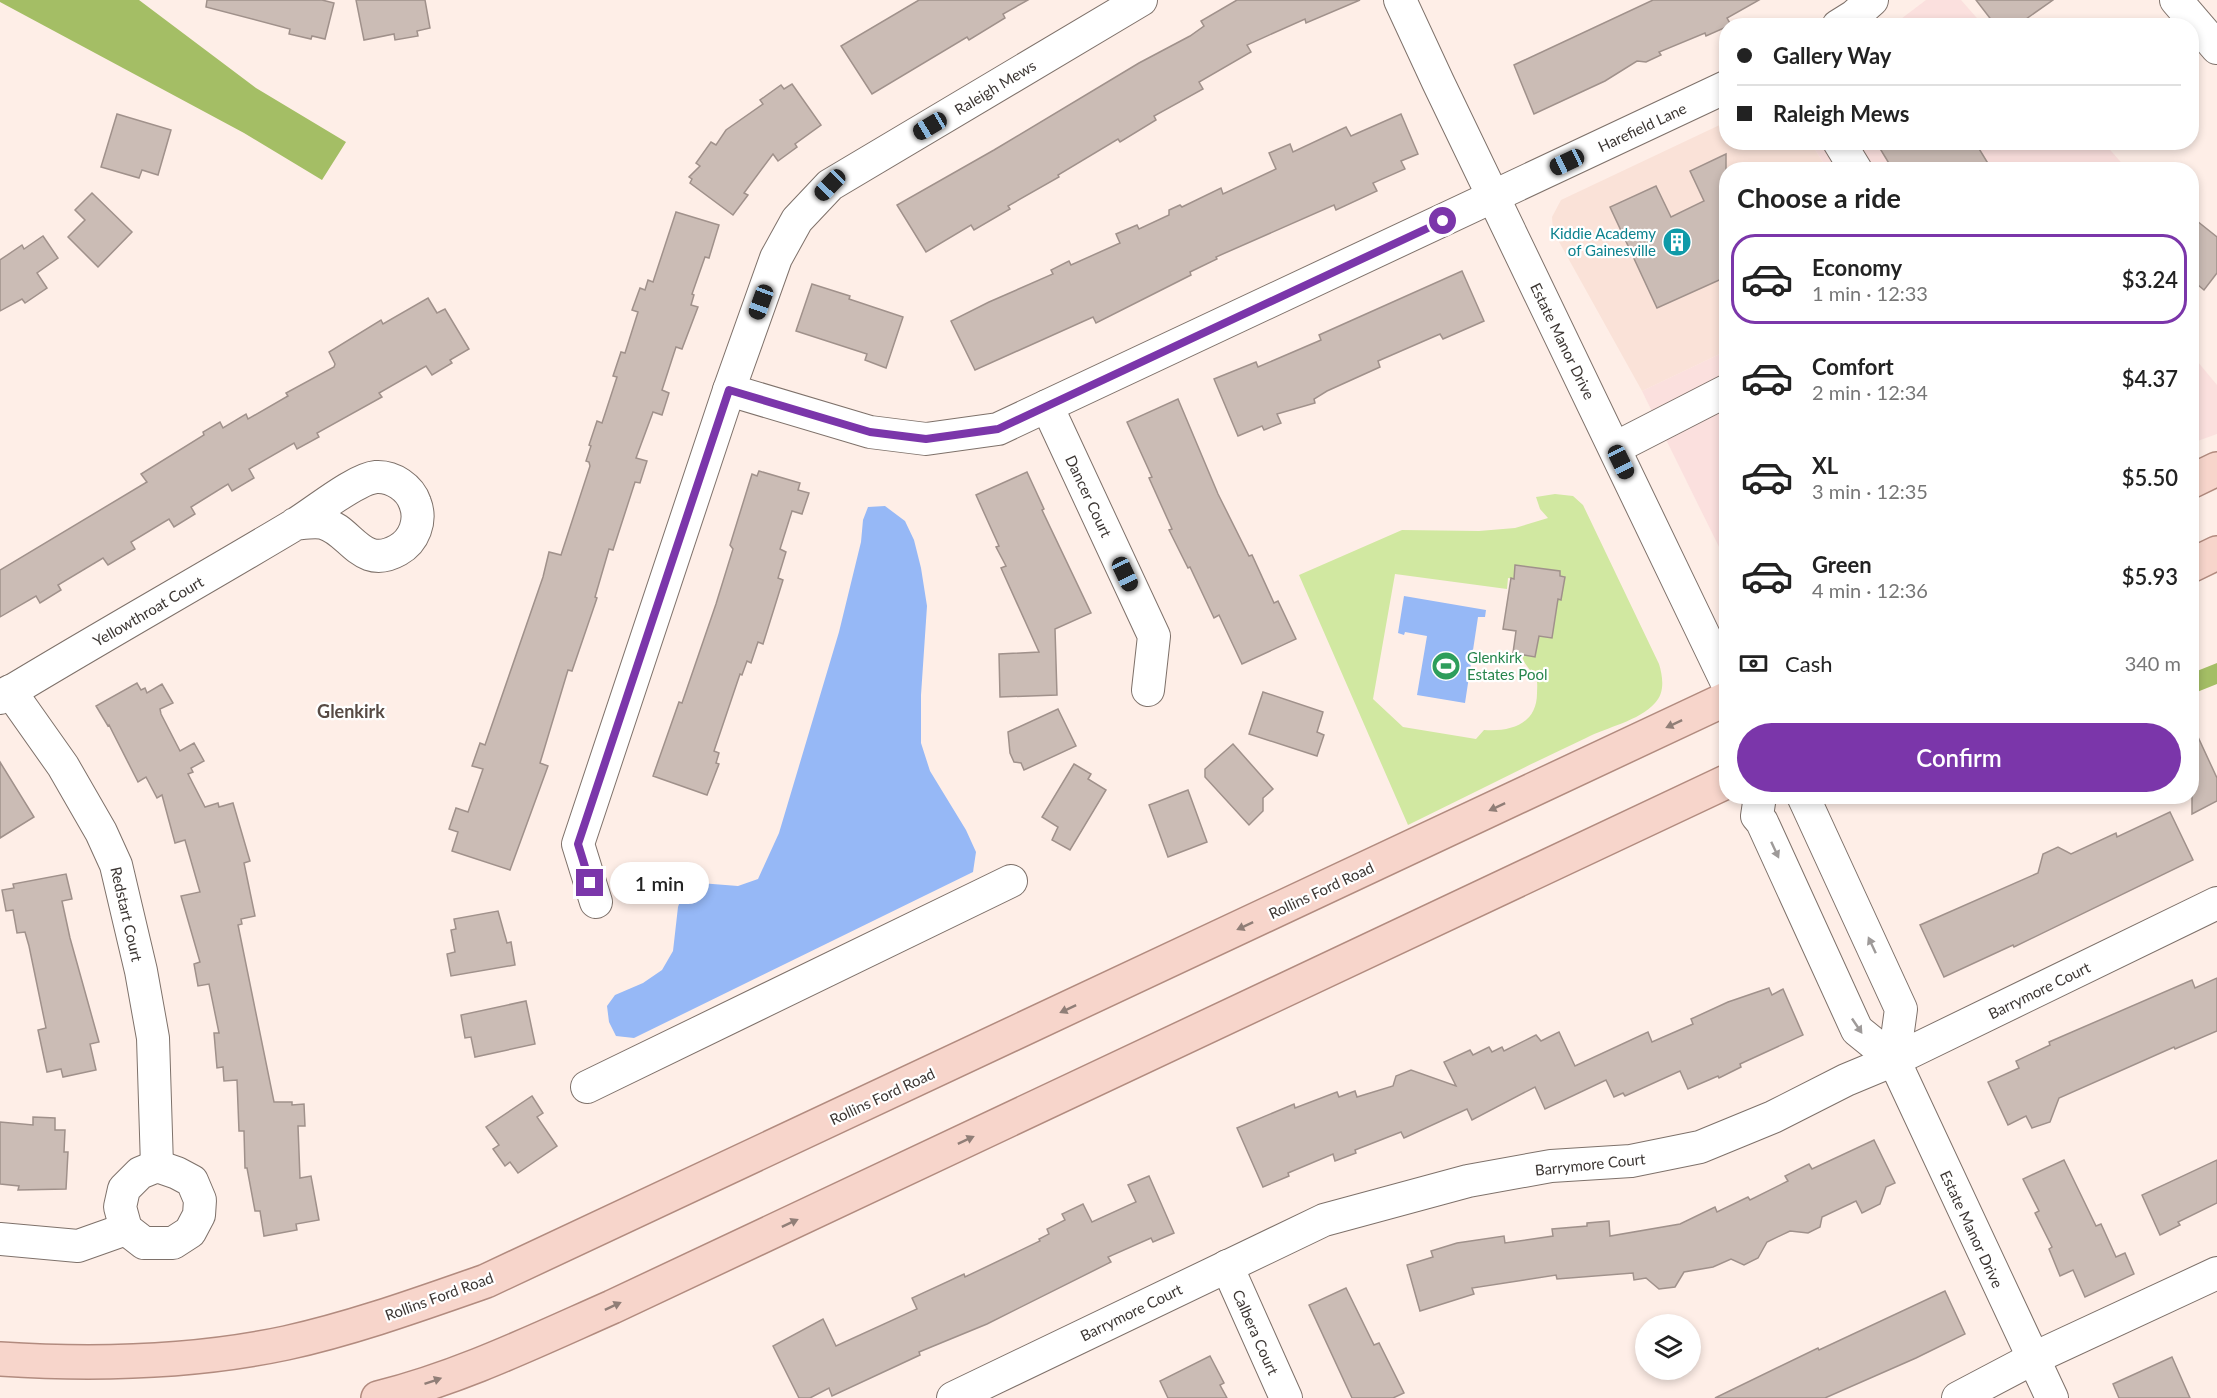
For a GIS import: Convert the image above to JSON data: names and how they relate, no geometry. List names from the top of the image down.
{
  "streets": {
    "main road": ["Rollins Ford Road"],
    "street": [
      "Raleigh Mews",
      "Harefield Lane",
      "Estate Manor Drive",
      "Dancer Court",
      "Yellowthroat Court",
      "Redstart Court",
      "Barrymore Court",
      "Calbera Court"
    ]
  },
  "crossings": [
    ["Raleigh Mews", "Harefield Lane"],
    ["Harefield Lane", "Estate Manor Drive"],
    ["Harefield Lane", "Dancer Court"],
    ["Estate Manor Drive", "Barrymore Court"],
    ["Yellowthroat Court", "Redstart Court"],
    ["Barrymore Court", "Calbera Court"]
  ],
  "districts": ["Glenkirk"],
  "places": {
    "building": ["Kiddie Academy of Gainesville"],
    "sports": ["Glenkirk Estates Pool"]
  },
  "page": {
    "banner": ["Gallery Way", "Raleigh Mews"],
    "heading": "Choose a ride",
    "list": [
      {
        "name": "Economy",
        "note": "1 min · 12:33",
        "value": "$3.24"
      },
      {
        "name": "Comfort",
        "note": "2 min · 12:34",
        "value": "$4.37"
      },
      {
        "name": "XL",
        "note": "3 min · 12:35",
        "value": "$5.50"
      },
      {
        "name": "Green",
        "note": "4 min · 12:36",
        "value": "$5.93"
      }
    ],
    "pay": ["Cash", "340 m"],
    "buttons": "Confirm",
    "bubble": "1 min"
  }
}
